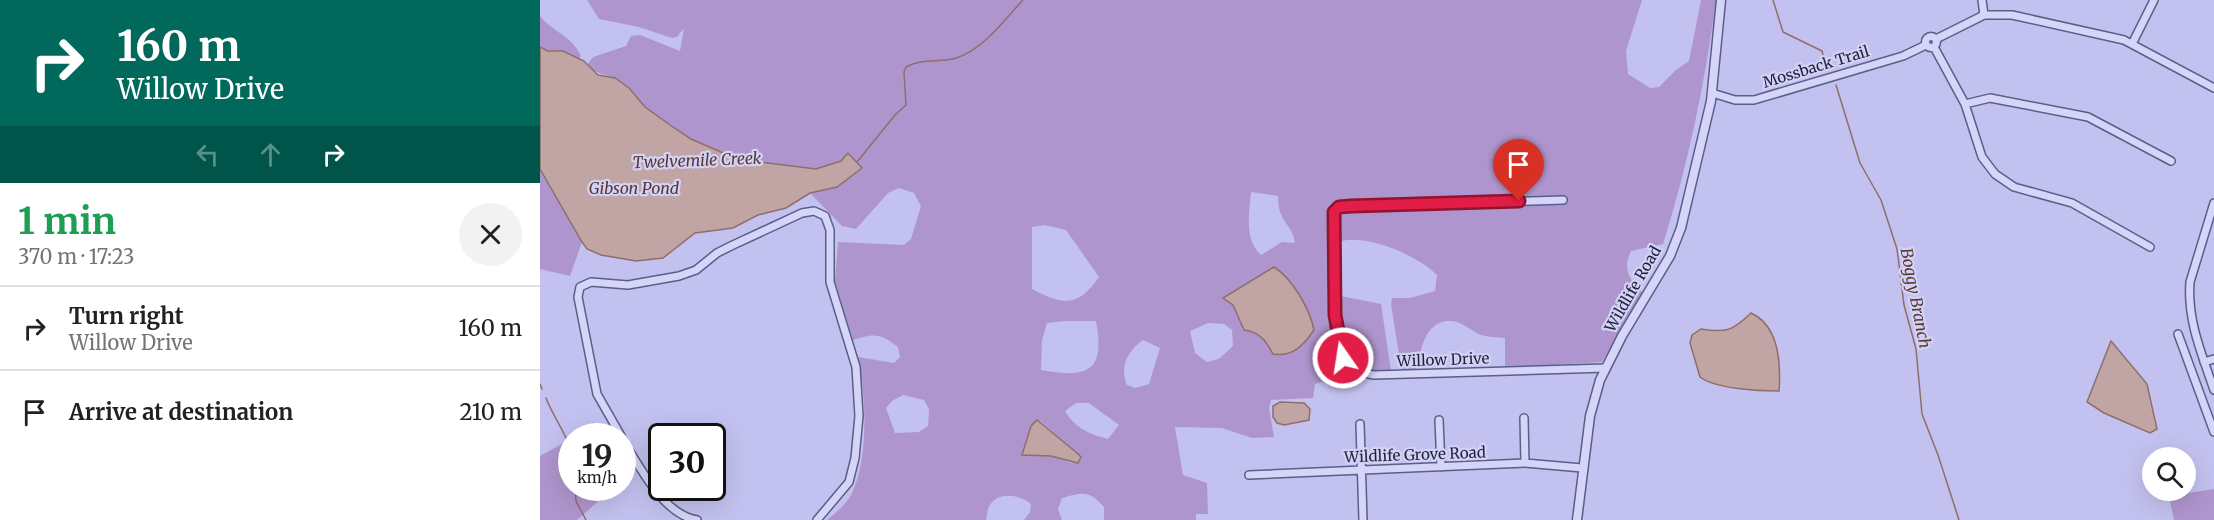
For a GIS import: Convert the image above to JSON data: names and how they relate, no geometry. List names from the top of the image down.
{
  "streets": {
    "street": [
      "Mossback Trail",
      "Wildlife Road",
      "Willow Drive",
      "Wildlife Grove Road"
    ]
  },
  "crossings": [
    ["Mossback Trail", "Wildlife Road"],
    ["Wildlife Road", "Willow Drive"],
    ["Wildlife Road", "Wildlife Grove Road"]
  ],
  "water": ["Twelvemile Creek", "Gibson Pond", "Boggy Branch"],
  "page": {
    "turn": ["160 m", "Willow Drive"],
    "heading": ["1 min", "370 m · 17:23"],
    "list": [
      {
        "name": "Turn right",
        "note": "Willow Drive",
        "value": "160 m"
      },
      {
        "name": "Arrive at destination",
        "value": "210 m"
      }
    ],
    "speed": "19 km/h",
    "limit": "30"
  }
}
